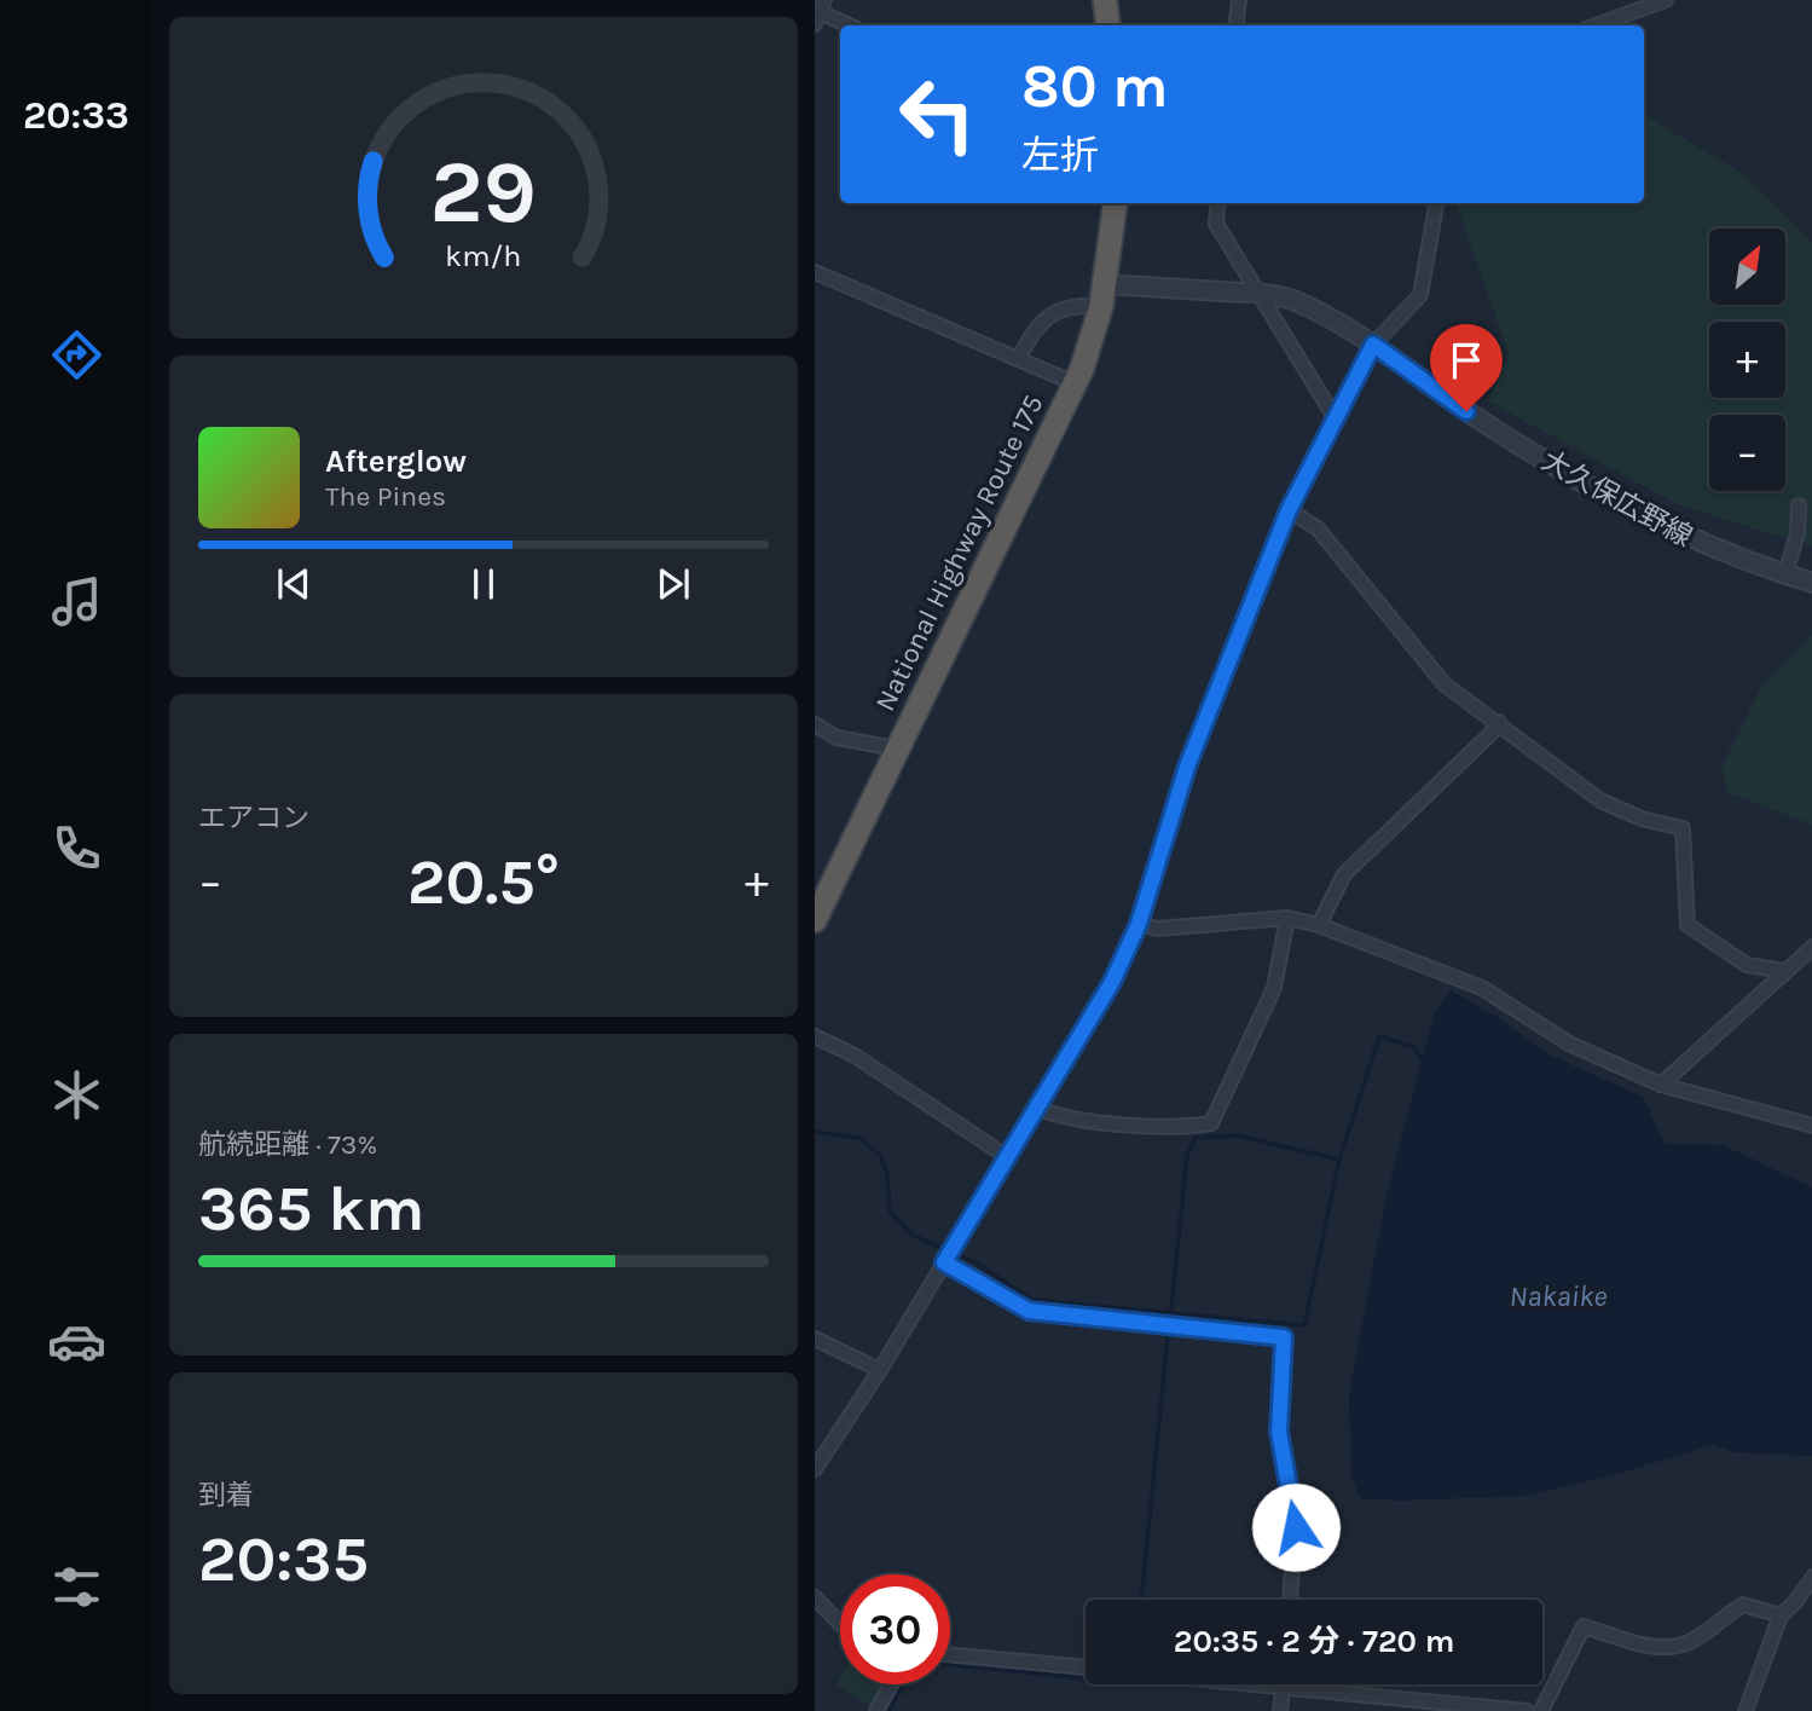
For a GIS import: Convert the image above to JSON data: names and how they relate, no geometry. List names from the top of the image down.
{
  "streets": {
    "highway": ["National Highway Route 175"],
    "street": ["大久保広野線"]
  },
  "crossings": [
    ["大久保広野線", "National Highway Route 175"]
  ],
  "water": ["Nakaike"],
  "north": "top right",
  "page": {
    "tabs": "20:33",
    "turn": ["80 m", "左折"],
    "map_buttons": ["+", "−"],
    "song": ["Afterglow", "The Pines"],
    "tile": [
      "エアコン",
      ["航続距離 · 73%", "365 km"],
      ["到着", "20:35"]
    ],
    "heat": ["−", "20.5°", "+"],
    "limit": "30",
    "trip": "20:35 · 2 分 · 720 m",
    "gauge": ["29", "km/h"]
  }
}
